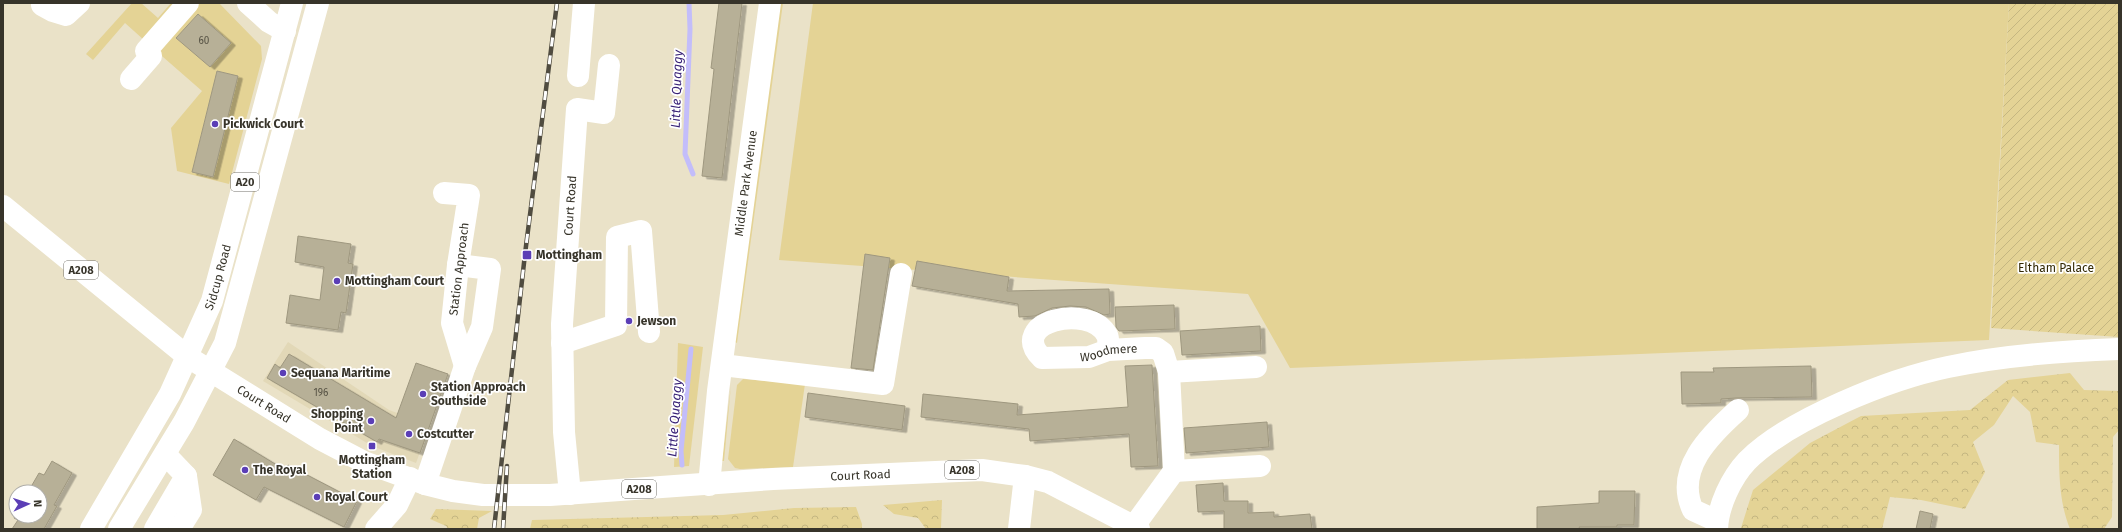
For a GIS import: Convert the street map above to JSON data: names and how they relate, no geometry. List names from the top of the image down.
{
  "streets": {
    "main road": [
      "A20",
      "Middle Park Avenue",
      "Court Road",
      "Station Approach",
      "A208",
      "Sidcup Road",
      "Woodmere"
    ]
  },
  "crossings": [
    ["Middle Park Avenue", "Court Road"],
    ["Court Road", "Sidcup Road"]
  ],
  "water": ["Little Quaggy"],
  "parks": ["Eltham Palace"],
  "places": {
    "other": [
      "Pickwick Court",
      "Mottingham Court",
      "Jewson",
      "Sequana Maritime",
      "Station Approach Southside",
      "Shopping Point",
      "Costcutter",
      "The Royal",
      "Royal Court"
    ],
    "transit": ["Mottingham", "Mottingham Station"]
  },
  "house_numbers": ["60", "196"],
  "north": "right"
}
